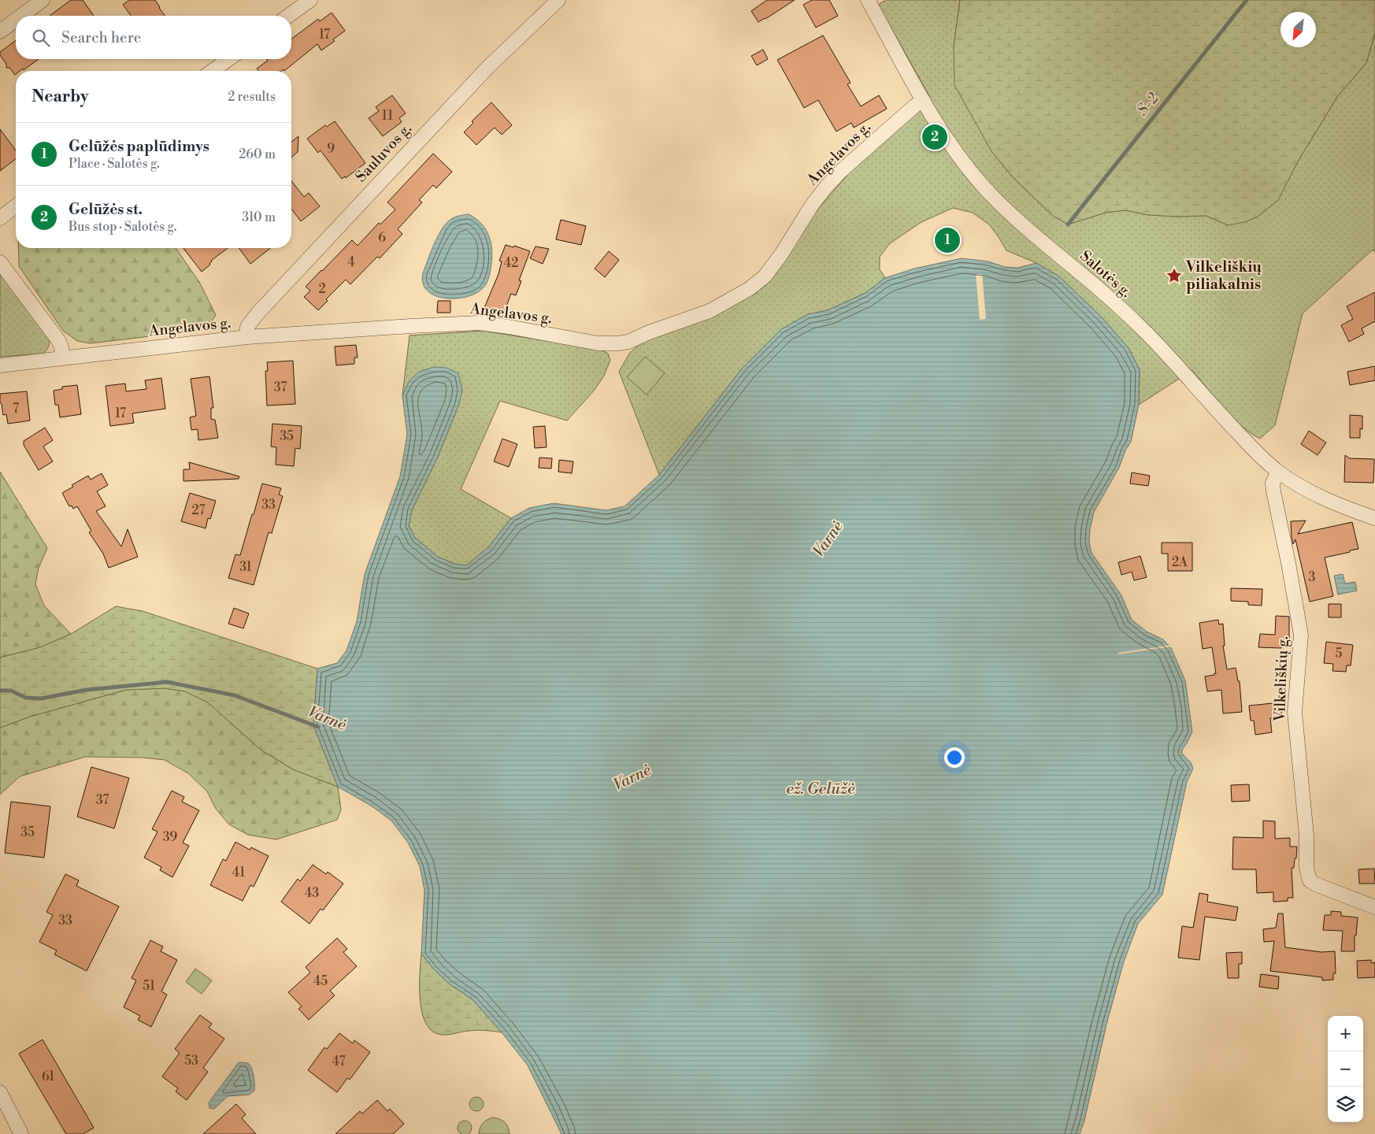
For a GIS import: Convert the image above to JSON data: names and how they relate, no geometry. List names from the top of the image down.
{
  "streets": {
    "street": [
      "Sauluvos g.",
      "Angelavos g.",
      "Salotės g.",
      "Vilkeliškių g."
    ]
  },
  "crossings": [
    ["Sauluvos g.", "Angelavos g."],
    ["Angelavos g.", "Salotės g."],
    ["Salotės g.", "Vilkeliškių g."]
  ],
  "water": ["S-2", "Varnė", "ež. Gelūžė"],
  "places": {
    "place": ["Vilkeliškių piliakalnis"]
  },
  "house_numbers": [
    "17",
    "11",
    "9",
    "6",
    "4",
    "42",
    "2",
    "37",
    "7",
    "17",
    "35",
    "33",
    "27",
    "2A",
    "31",
    "3",
    "5",
    "37",
    "35",
    "39",
    "41",
    "43",
    "33",
    "45",
    "51",
    "53",
    "47",
    "61"
  ],
  "north": "bottom left",
  "page": {
    "search": "Search here",
    "heading": ["Nearby", "2 results"],
    "list": [
      {
        "mark": "1",
        "name": "Gelūžės paplūdimys",
        "note": "Place · Salotės g.",
        "value": "260 m"
      },
      {
        "mark": "2",
        "name": "Gelūžės st.",
        "note": "Bus stop · Salotės g.",
        "value": "310 m"
      }
    ],
    "pins": ["2", "1"],
    "map_buttons": ["+", "−"]
  }
}
